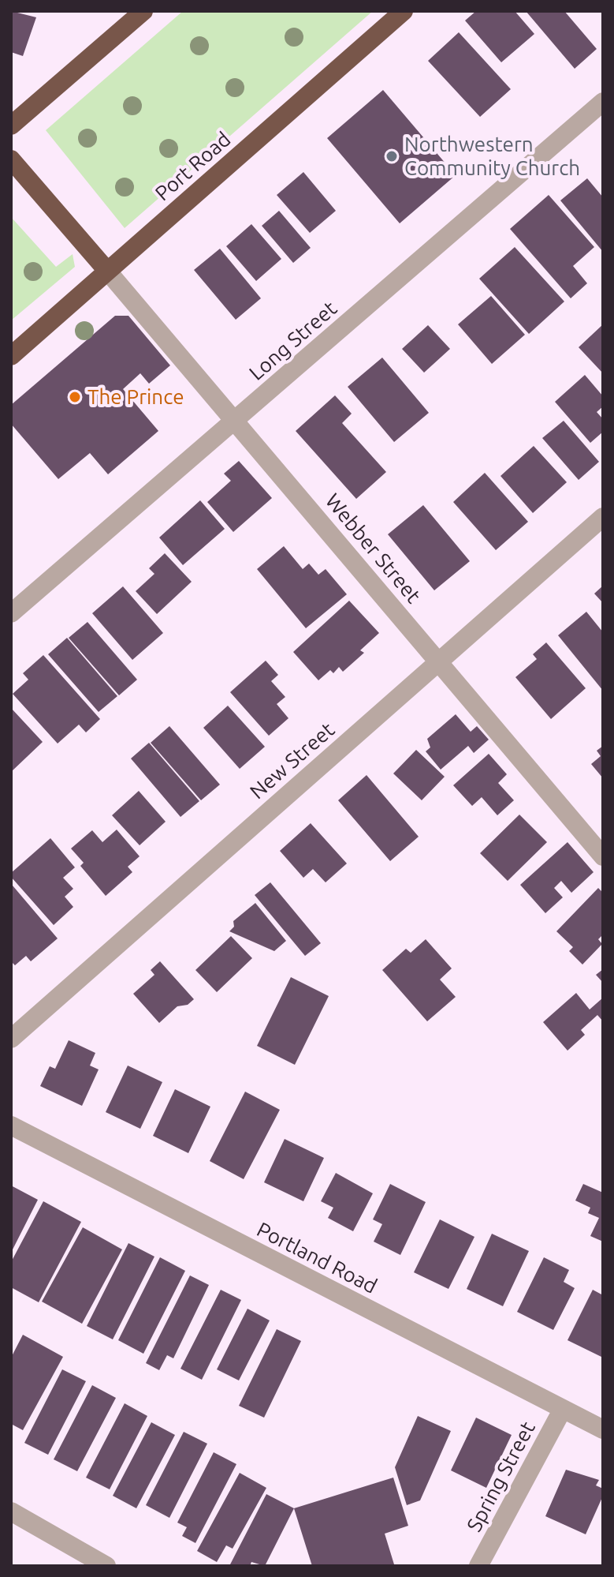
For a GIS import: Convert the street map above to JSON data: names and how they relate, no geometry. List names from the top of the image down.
{
  "streets": {
    "highway": ["Port Road"],
    "street": [
      "Long Street",
      "Webber Street",
      "New Street",
      "Portland Road",
      "Spring Street"
    ]
  },
  "crossings": [
    ["Port Road", "Webber Street"],
    ["Long Street", "Webber Street"],
    ["Webber Street", "New Street"],
    ["Portland Road", "Spring Street"]
  ],
  "places": ["Northwestern Community Church", "The Prince"]
}
